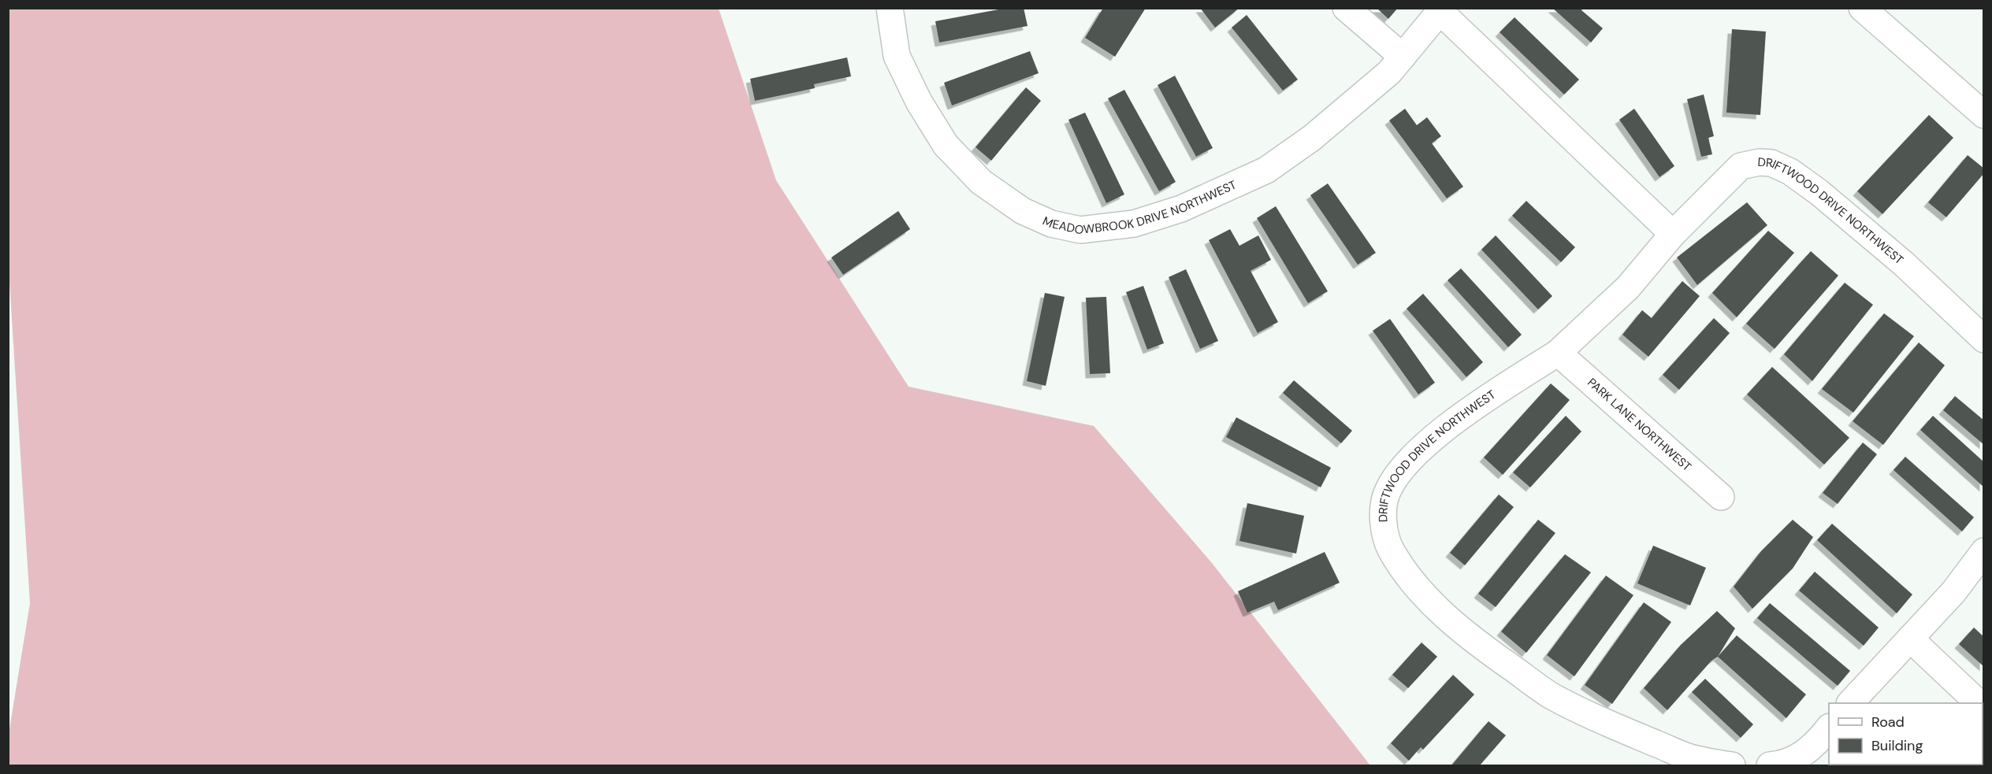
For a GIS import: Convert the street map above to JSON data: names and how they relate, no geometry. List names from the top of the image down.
{
  "streets": {
    "street": ["MEADOWBROOK DRIVE NORTHWEST", "DRIFTWOOD DRIVE NORTHWEST", "PARK LANE NORTHWEST"]
  },
  "crossings": [
    ["DRIFTWOOD DRIVE NORTHWEST", "PARK LANE NORTHWEST"]
  ],
  "legend": ["Road", "Building"]
}
